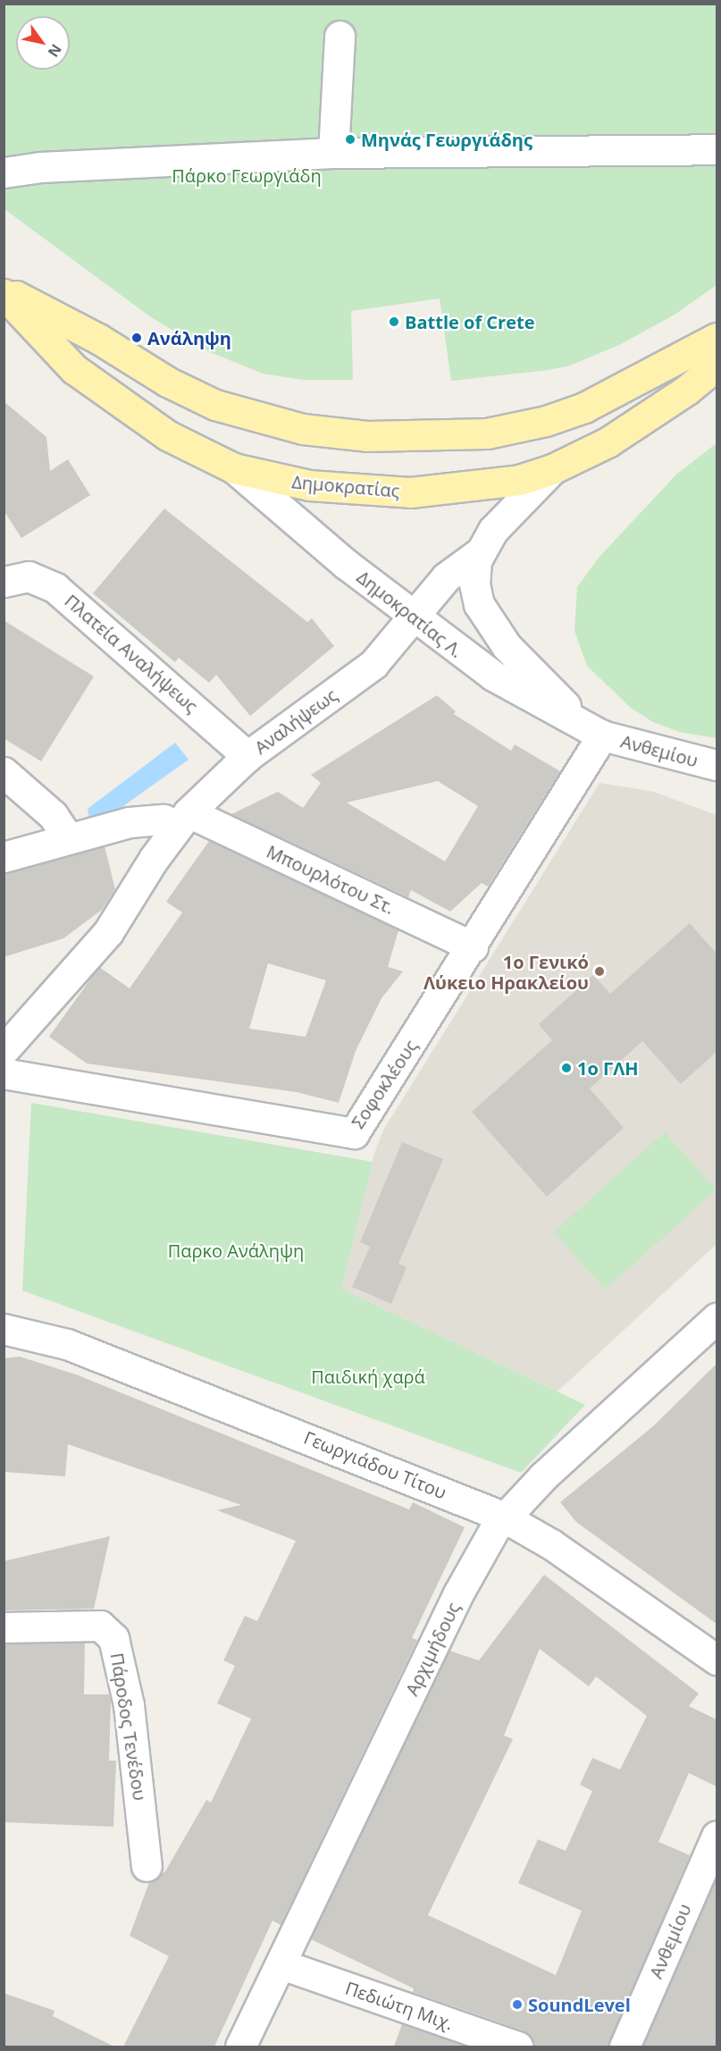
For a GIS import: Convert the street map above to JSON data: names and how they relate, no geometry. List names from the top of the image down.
{
  "streets": {
    "main road": ["Δημοκρατίας"],
    "street": [
      "Δημοκρατίας Λ.",
      "Πλατεία Αναλήψεως",
      "Αναλήψεως",
      "Ανθεμίου",
      "Μπουρλότου Στ.",
      "Σοφοκλέους",
      "Γεωργιάδου Τίτου",
      "Αρχιμήδους",
      "Πάροδος Τενέδου",
      "Πεδιώτη Μιχ."
    ]
  },
  "crossings": [
    ["Δημοκρατίας", "Δημοκρατίας Λ."],
    ["Δημοκρατίας Λ.", "Αναλήψεως"],
    ["Δημοκρατίας Λ.", "Ανθεμίου"],
    ["Δημοκρατίας Λ.", "Σοφοκλέους"],
    ["Πλατεία Αναλήψεως", "Αναλήψεως"],
    ["Αναλήψεως", "Μπουρλότου Στ."],
    ["Ανθεμίου", "Σοφοκλέους"],
    ["Μπουρλότου Στ.", "Σοφοκλέους"],
    ["Γεωργιάδου Τίτου", "Αρχιμήδους"],
    ["Αρχιμήδους", "Πεδιώτη Μιχ."]
  ],
  "parks": ["Πάρκο Γεωργιάδη", "Παρκο Ανάληψη", "Παιδική χαρά"],
  "places": [
    "Μηνάς Γεωργιάδης",
    "Battle of Crete",
    "Ανάληψη",
    "1ο Γενικό Λύκειο Ηρακλείου",
    "1o ΓΛΗ",
    "SoundLevel"
  ],
  "north": "bottom right"
}
